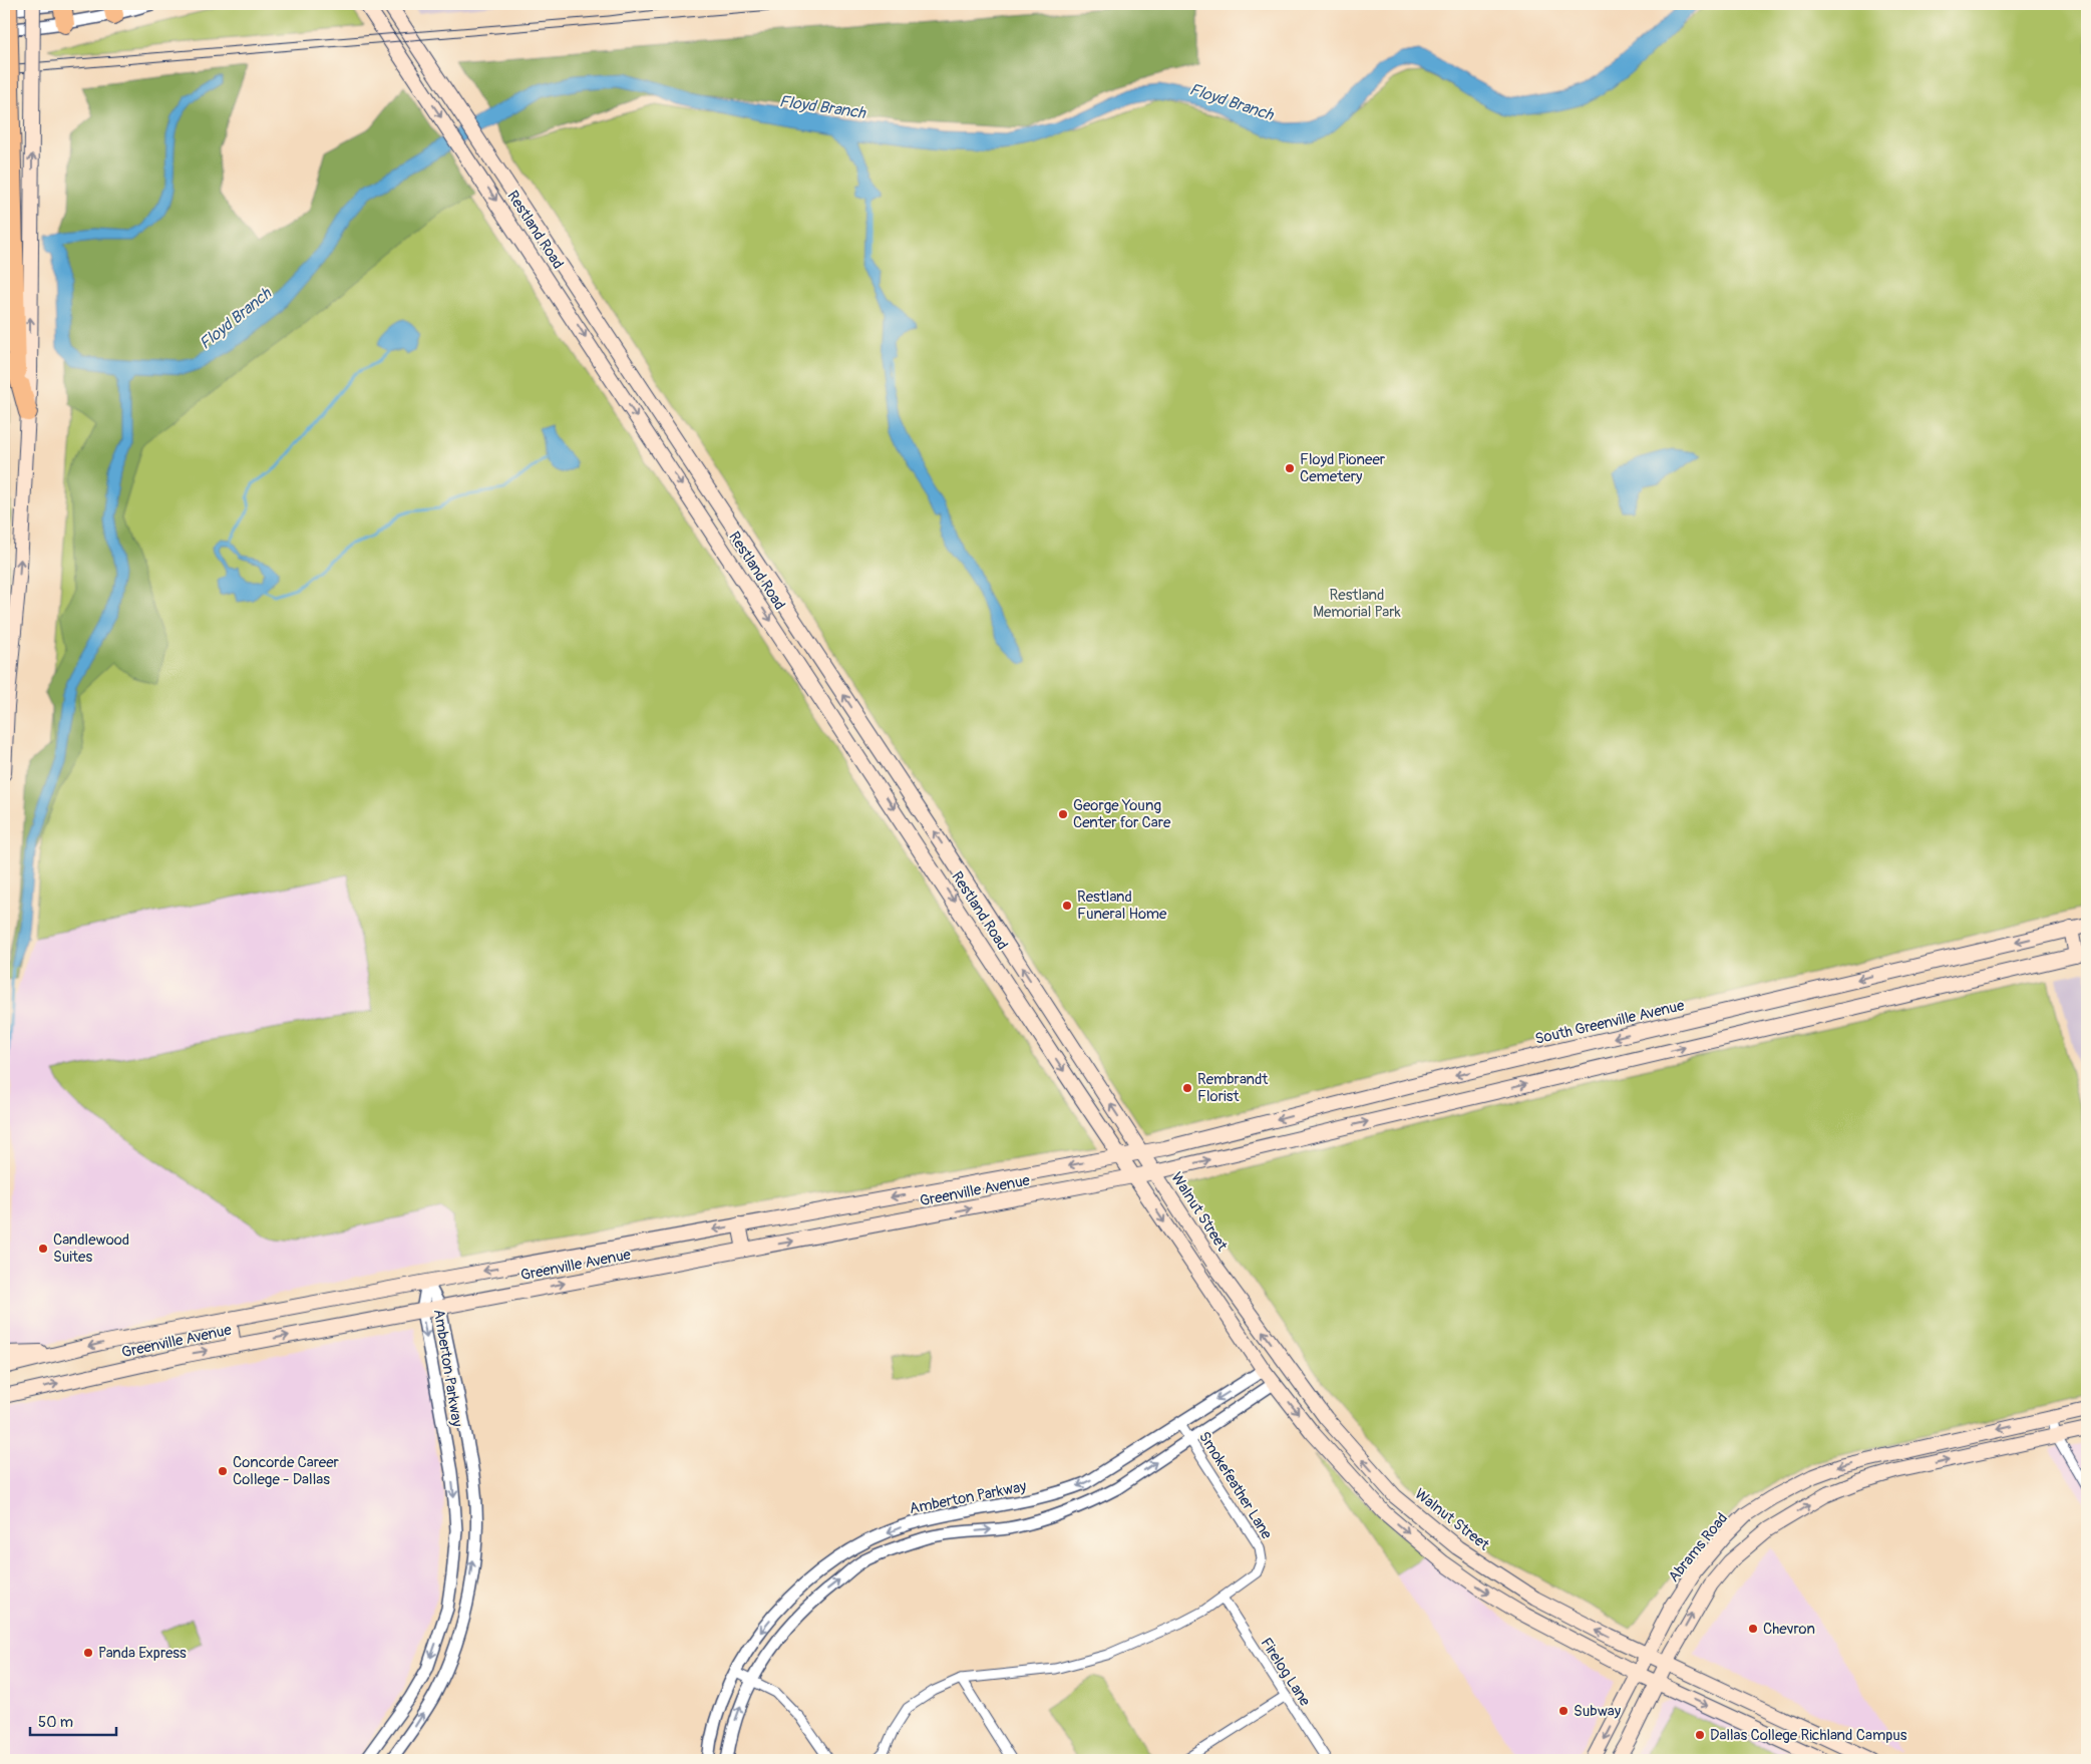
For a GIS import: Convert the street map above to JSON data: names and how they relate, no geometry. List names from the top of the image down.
{
  "streets": {
    "main road": [
      "Restland Road",
      "South Greenville Avenue",
      "Greenville Avenue",
      "Walnut Street",
      "Abrams Road"
    ],
    "street": ["Amberton Parkway", "Smokefeather Lane", "Firelog Lane"]
  },
  "crossings": [
    ["Restland Road", "South Greenville Avenue"],
    ["Restland Road", "Greenville Avenue"],
    ["Restland Road", "Walnut Street"],
    ["South Greenville Avenue", "Greenville Avenue"],
    ["South Greenville Avenue", "Walnut Street"],
    ["Greenville Avenue", "Walnut Street"],
    ["Greenville Avenue", "Amberton Parkway"],
    ["Walnut Street", "Abrams Road"],
    ["Amberton Parkway", "Smokefeather Lane"],
    ["Smokefeather Lane", "Firelog Lane"]
  ],
  "water": ["Floyd Branch"],
  "parks": ["Restland Memorial Park"],
  "places": [
    "Floyd Pioneer Cemetery",
    "George Young Center for Care",
    "Restland Funeral Home",
    "Rembrandt Florist",
    "Candlewood Suites",
    "Concorde Career College - Dallas",
    "Chevron",
    "Panda Express",
    "Subway",
    "Dallas College Richland Campus"
  ],
  "scale_bar": "50 m"
}
